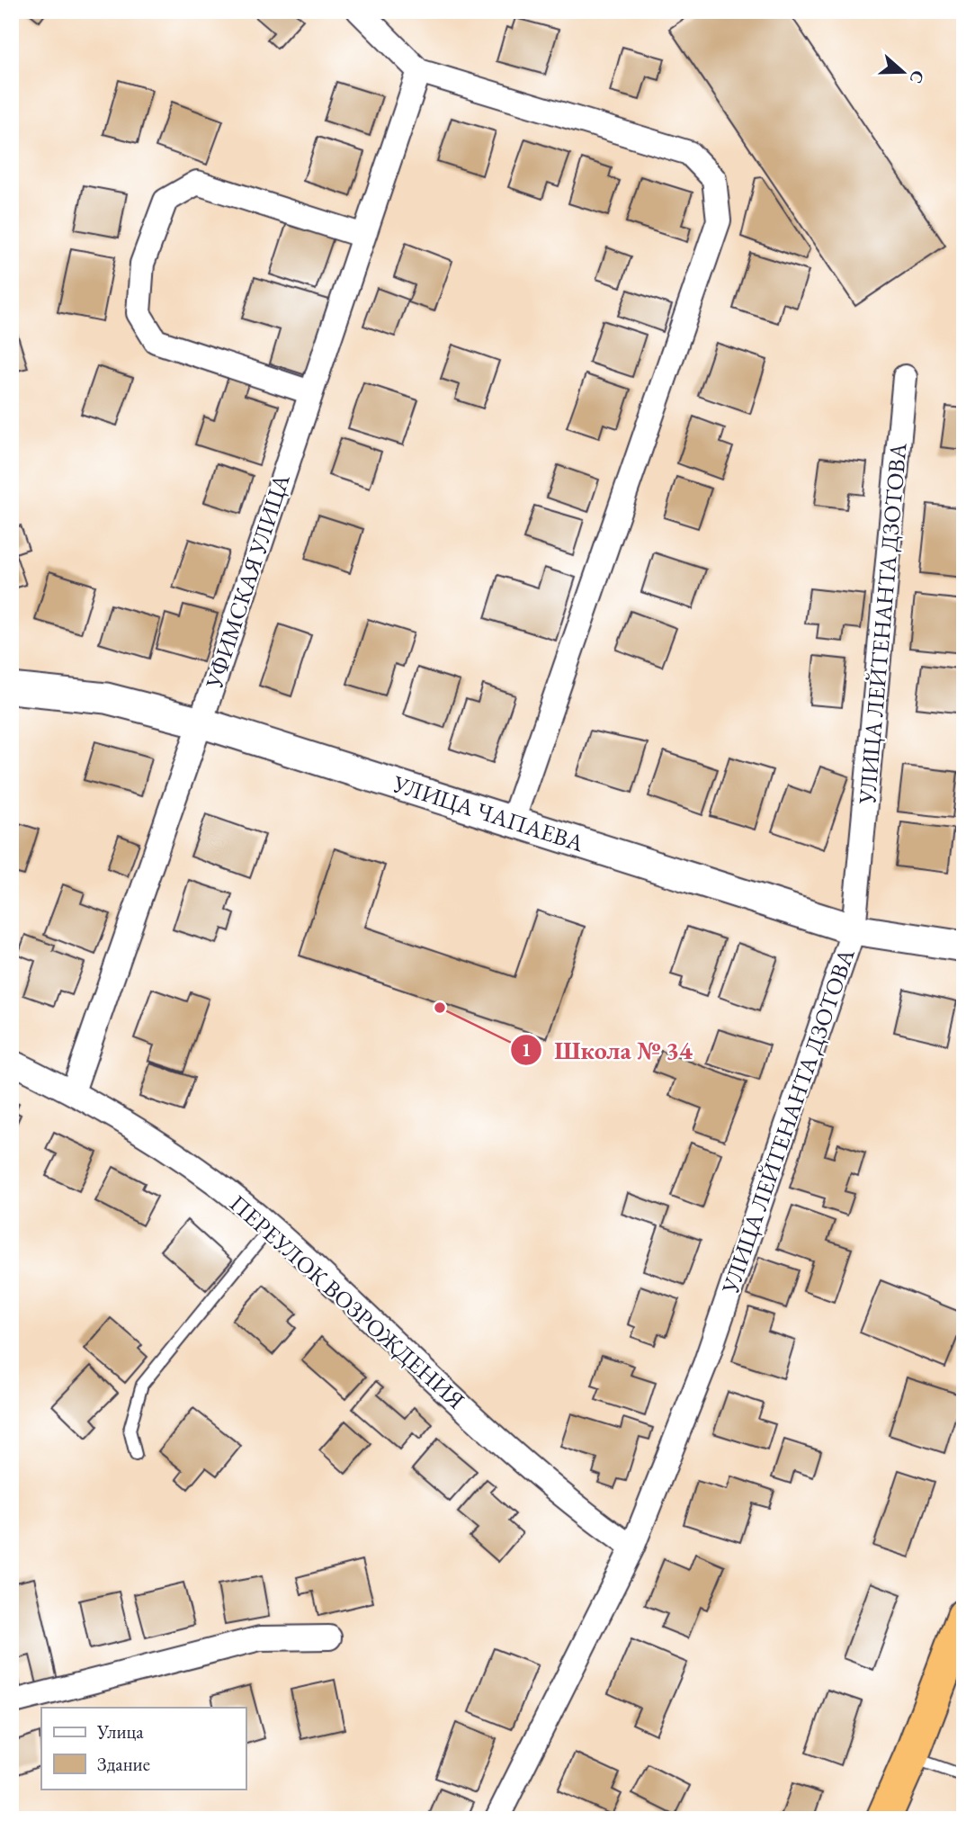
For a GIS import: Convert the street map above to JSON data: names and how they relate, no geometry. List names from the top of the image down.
{
  "streets": {
    "street": [
      "УФИМСКАЯ УЛИЦА",
      "УЛИЦА ЛЕЙТЕНАНТА ДЗОТОВА",
      "УЛИЦА ЧАПАЕВА",
      "ПЕРЕУЛОК ВОЗРОЖДЕНИЯ"
    ]
  },
  "crossings": [
    ["УФИМСКАЯ УЛИЦА", "УЛИЦА ЧАПАЕВА"],
    ["УФИМСКАЯ УЛИЦА", "ПЕРЕУЛОК ВОЗРОЖДЕНИЯ"],
    ["УЛИЦА ЛЕЙТЕНАНТА ДЗОТОВА", "УЛИЦА ЧАПАЕВА"],
    ["УЛИЦА ЛЕЙТЕНАНТА ДЗОТОВА", "ПЕРЕУЛОК ВОЗРОЖДЕНИЯ"]
  ],
  "places": ["Школа № 34"],
  "legend": ["Улица", "Здание"],
  "north": "right"
}
